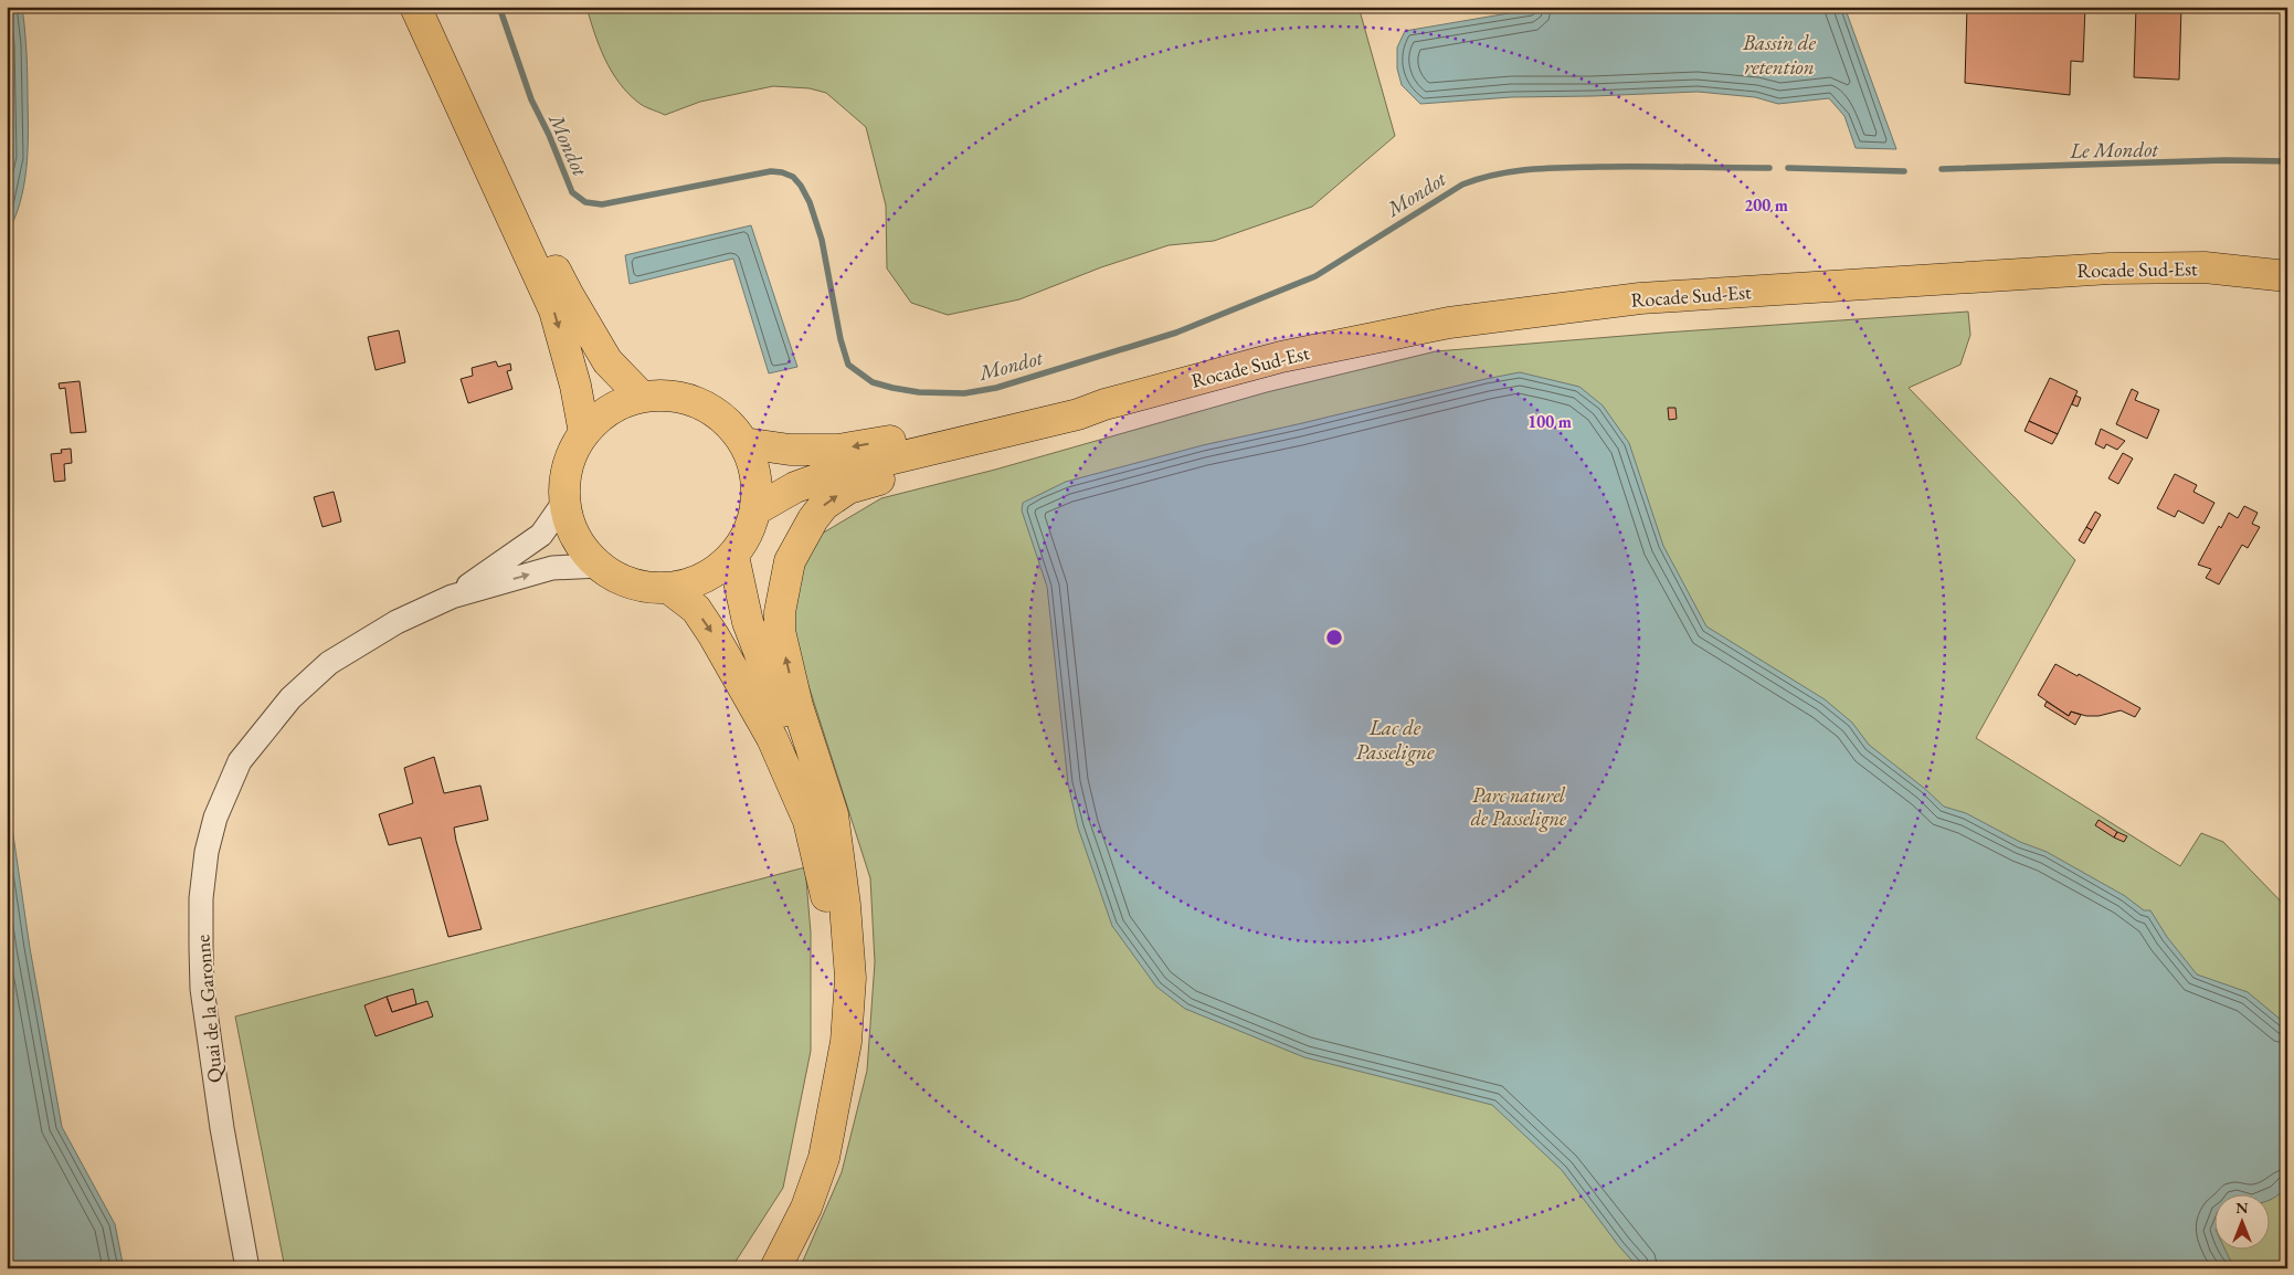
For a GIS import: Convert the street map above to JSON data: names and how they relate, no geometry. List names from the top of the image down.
{
  "streets": {
    "main road": ["Rocade Sud-Est"],
    "street": ["Quai de la Garonne"]
  },
  "crossings": [
    ["Rocade Sud-Est", "Quai de la Garonne"]
  ],
  "water": [
    "Bassin de retention",
    "Mondot",
    "Le Mondot",
    "Lac de Passeligne"
  ],
  "parks": ["Parc naturel de Passeligne"],
  "north": "top",
  "rings": ["200 m", "100 m"]
}
